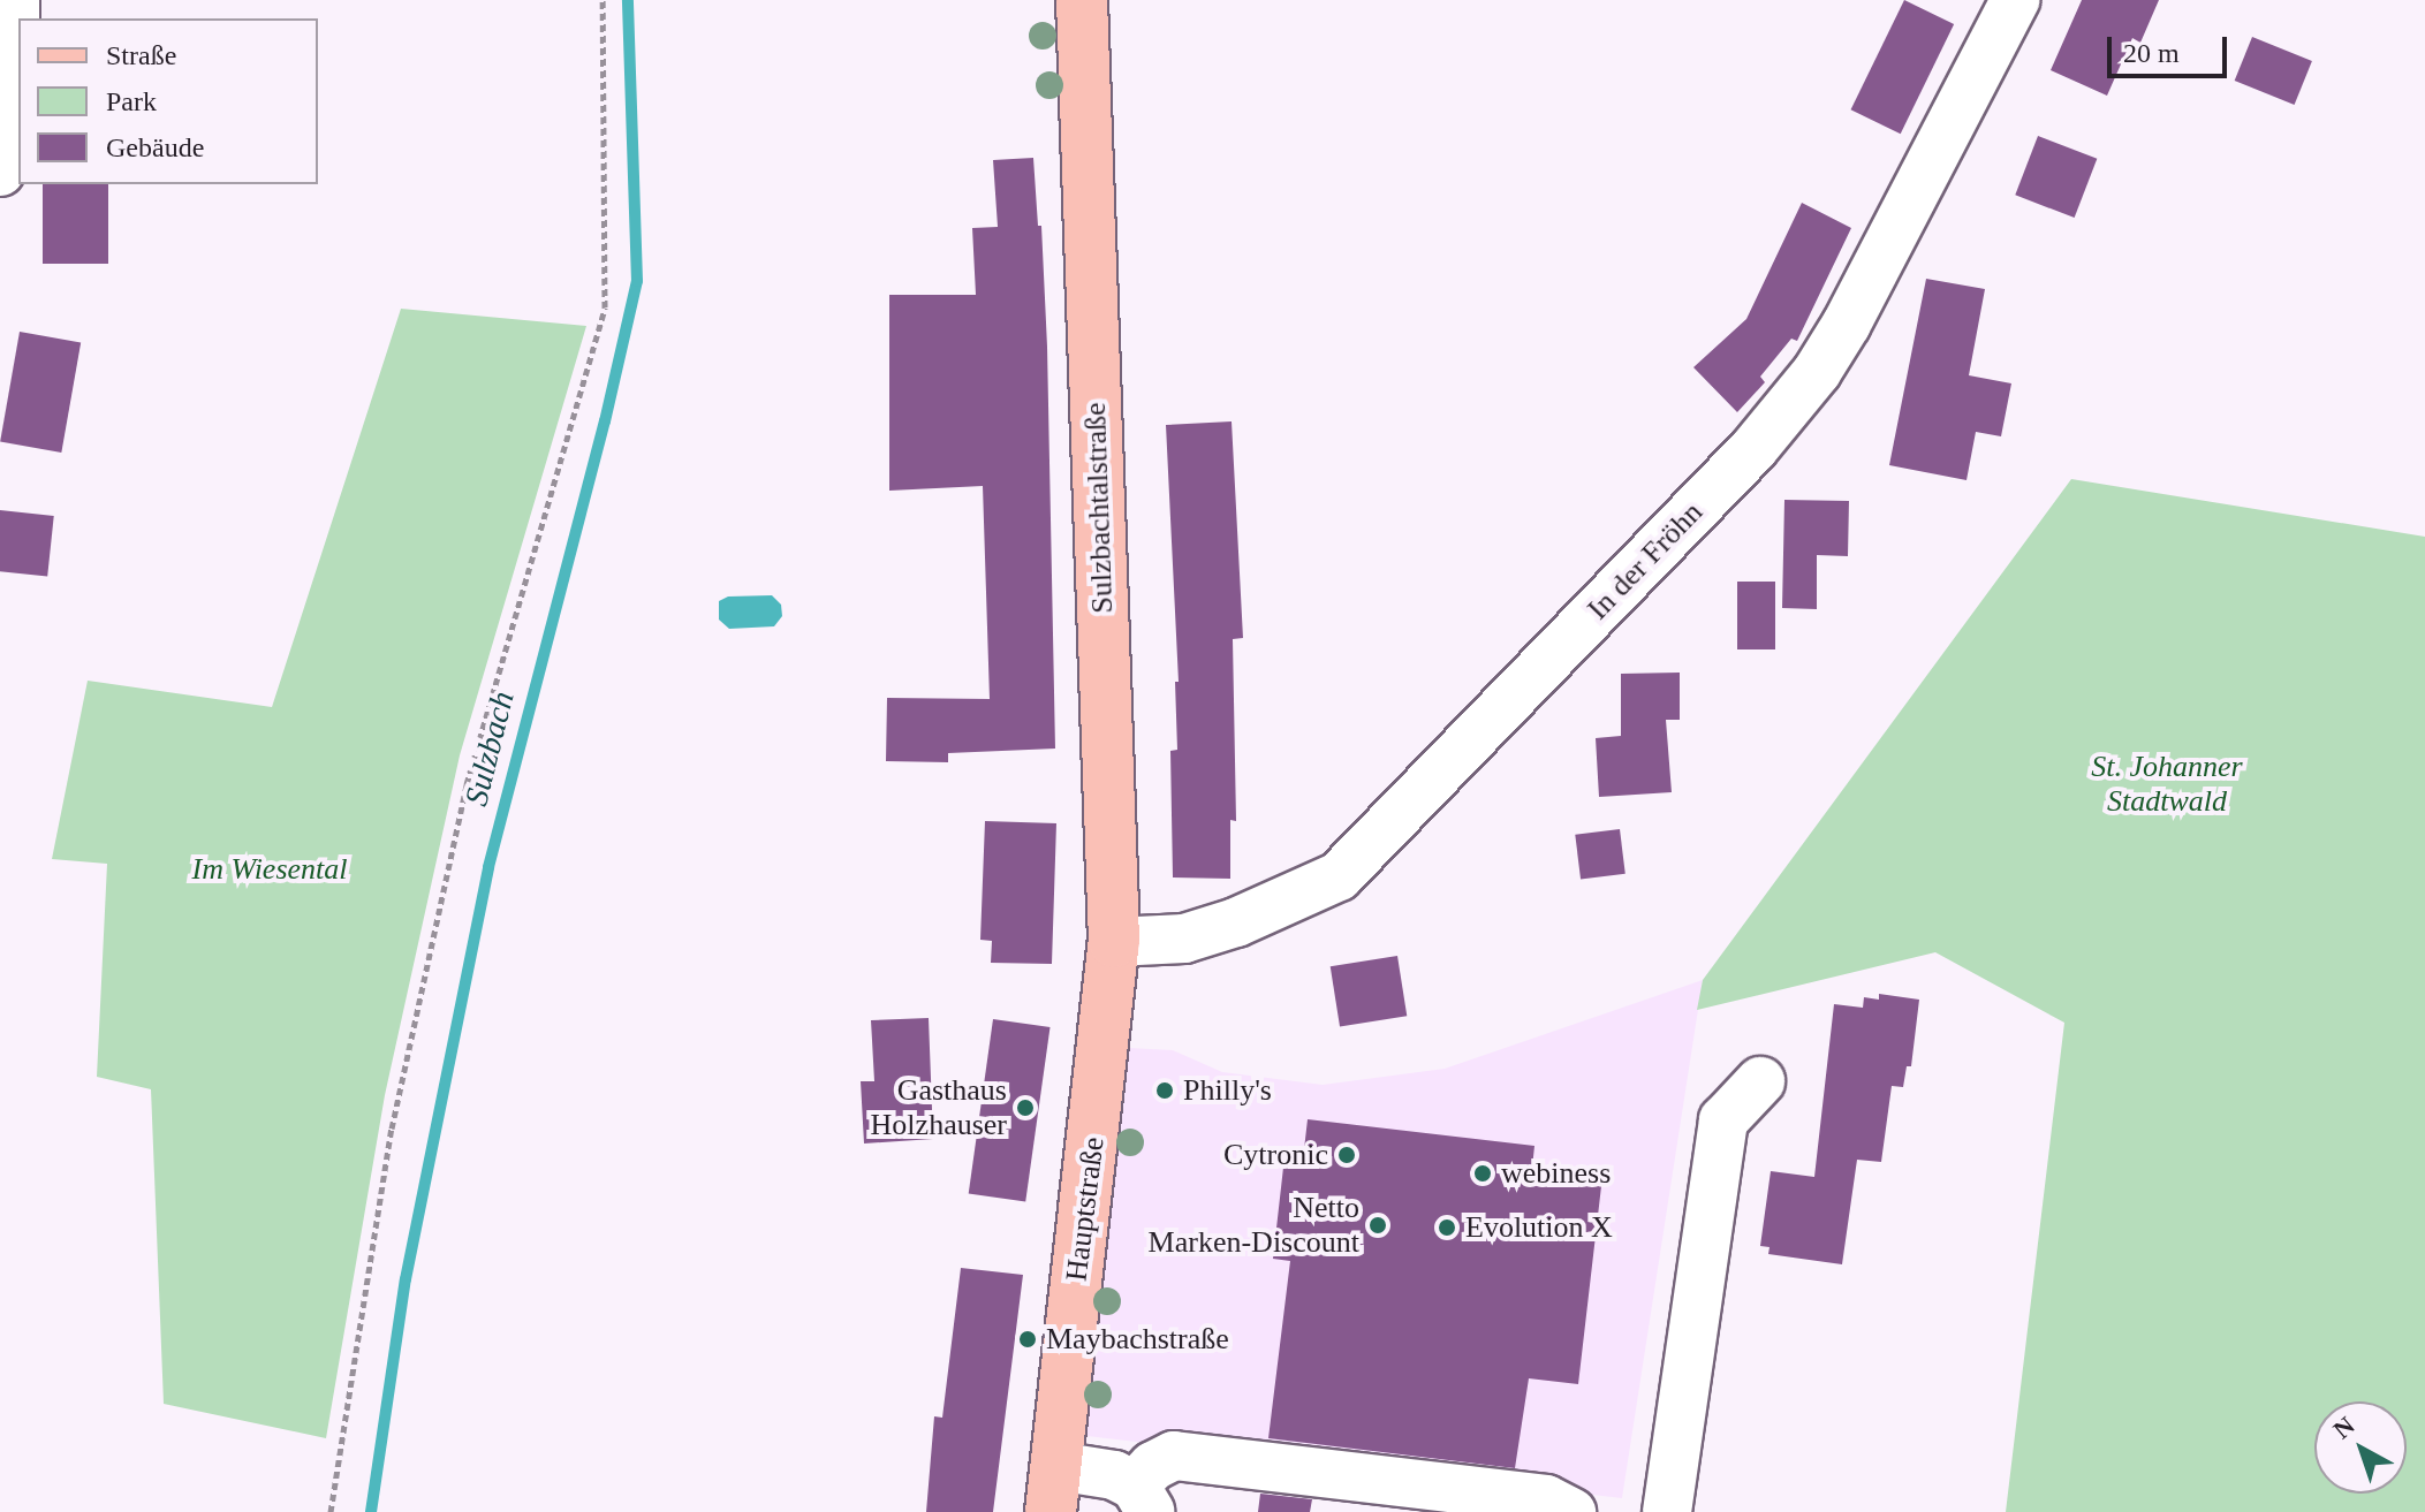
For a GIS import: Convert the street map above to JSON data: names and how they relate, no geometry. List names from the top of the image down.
{
  "streets": {
    "main road": ["Sulzbachtalstraße", "Hauptstraße"],
    "street": ["In der Fröhn"]
  },
  "crossings": [
    ["Sulzbachtalstraße", "In der Fröhn"],
    ["Sulzbachtalstraße", "Hauptstraße"]
  ],
  "water": ["Sulzbach"],
  "parks": ["St. Johanner Stadtwald", "Im Wiesental"],
  "places": [
    "Philly's",
    "Gasthaus Holzhauser",
    "Cytronic",
    "webiness",
    "Netto Marken-Discount",
    "Evolution X",
    "Maybachstraße"
  ],
  "legend": ["Straße", "Park", "Gebäude"],
  "scale_bar": "20 m",
  "north": "top left"
}
